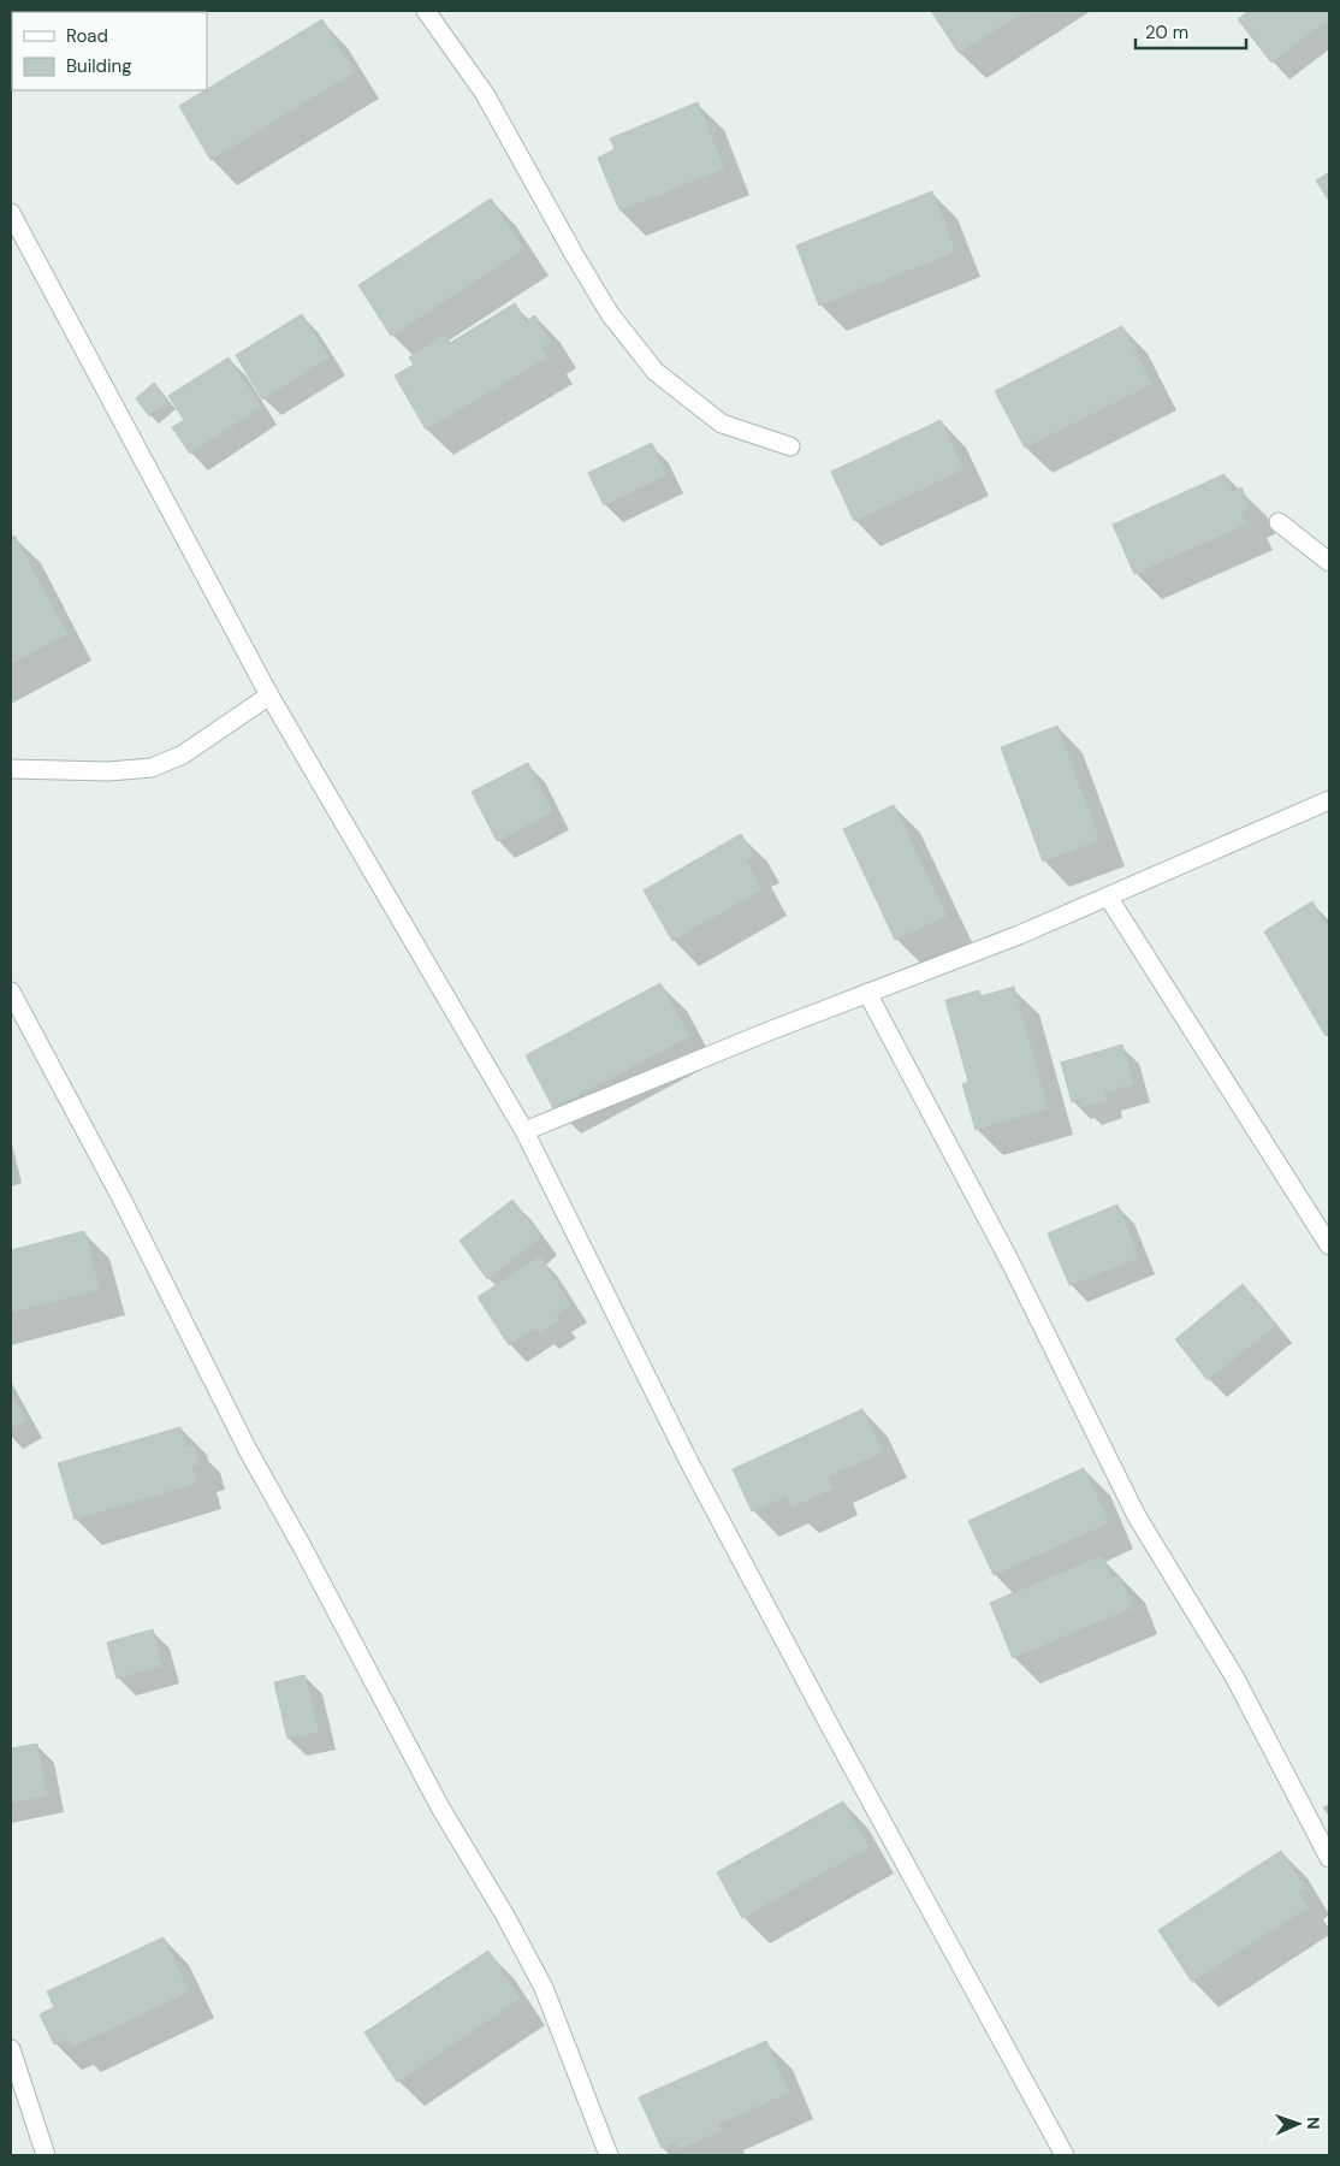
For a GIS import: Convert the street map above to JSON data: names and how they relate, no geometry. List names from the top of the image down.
{
  "legend": ["Road", "Building"],
  "scale_bar": "20 m",
  "north": "right"
}
